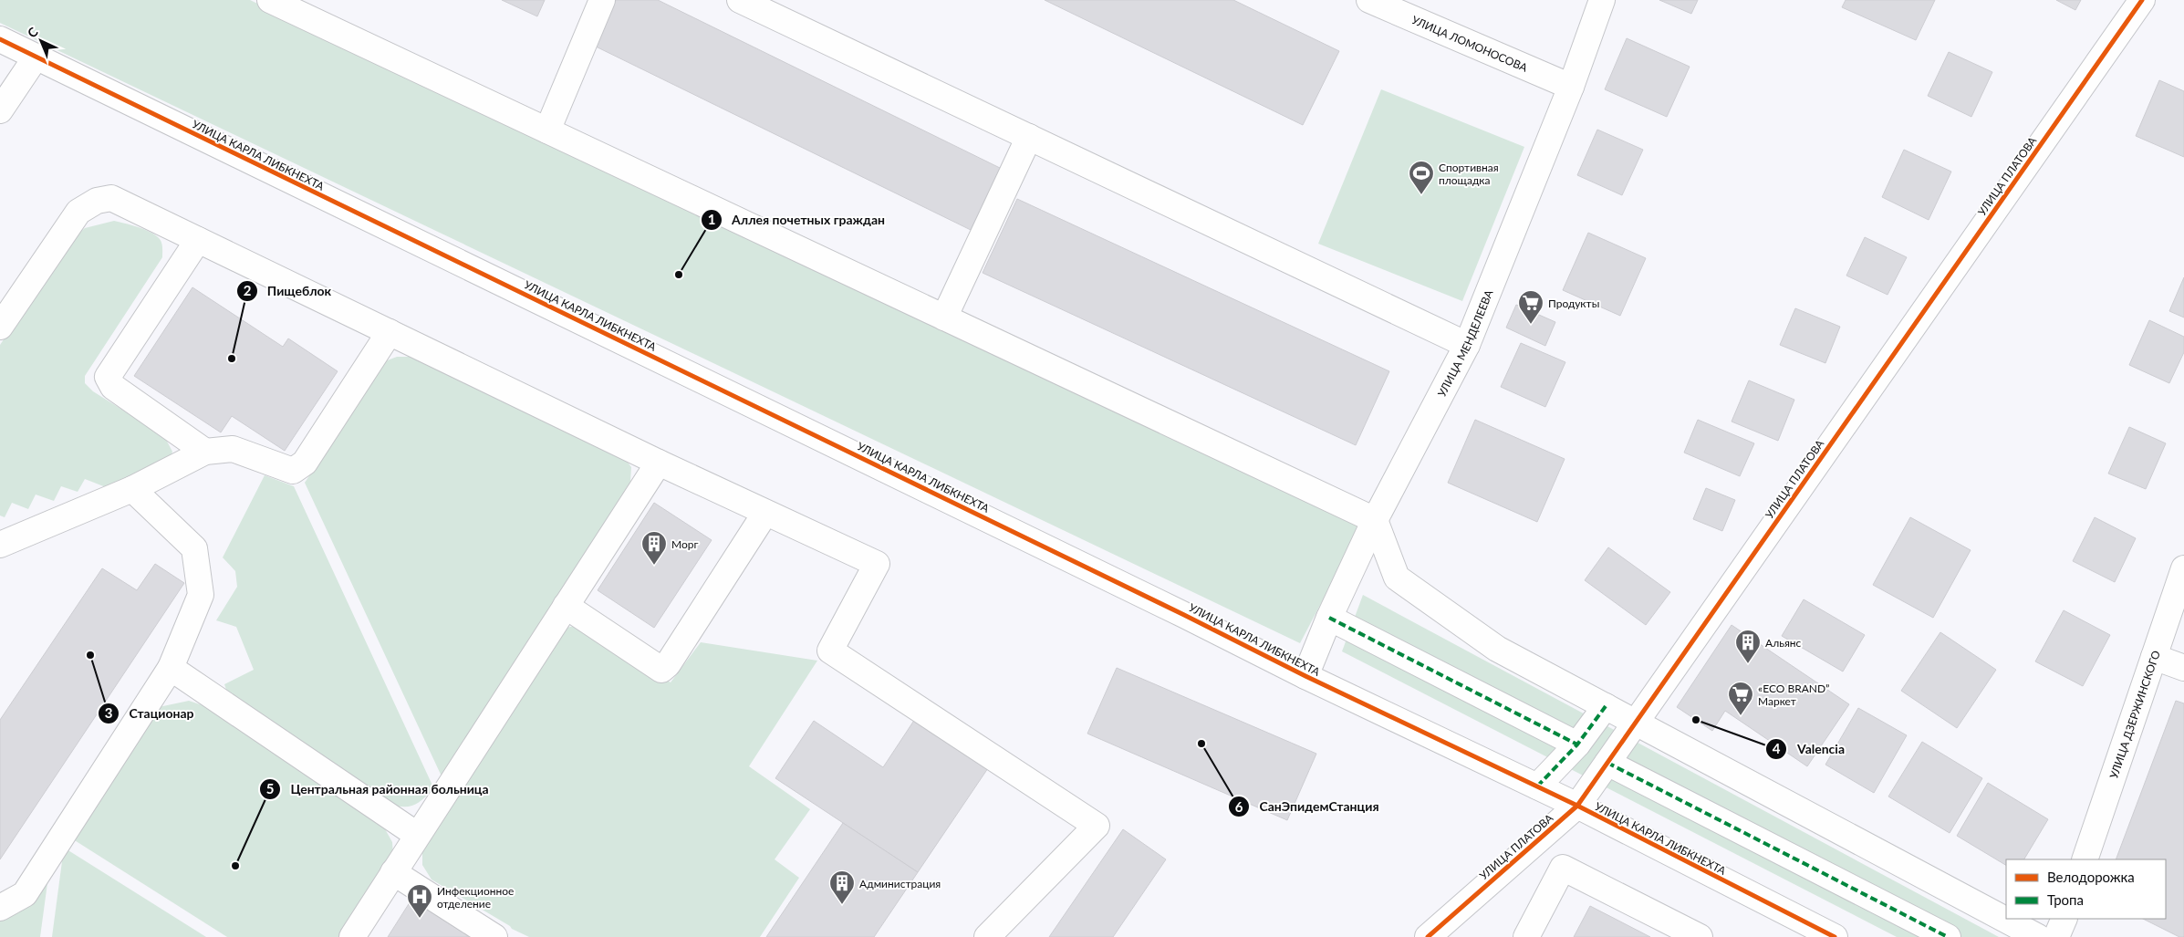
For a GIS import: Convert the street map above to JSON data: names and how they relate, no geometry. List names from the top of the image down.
{
  "streets": {
    "street": [
      "УЛИЦА ЛОМОНОСОВА",
      "УЛИЦА КАРЛА ЛИБКНЕХТА",
      "УЛИЦА ПЛАТОВА",
      "УЛИЦА МЕНДЕЛЕЕВА",
      "УЛИЦА ДЗЕРЖИНСКОГО"
    ]
  },
  "crossings": [
    ["УЛИЦА ЛОМОНОСОВА", "УЛИЦА МЕНДЕЛЕЕВА"],
    ["УЛИЦА КАРЛА ЛИБКНЕХТА", "УЛИЦА ПЛАТОВА"],
    ["УЛИЦА КАРЛА ЛИБКНЕХТА", "УЛИЦА МЕНДЕЛЕЕВА"]
  ],
  "places": {
    "sports": ["Спортивная площадка"],
    "other": [
      "Аллея почетных граждан",
      "Пищеблок",
      "Стационар",
      "Valencia",
      "СанЭпидемСтанция",
      "Центральная районная больница"
    ],
    "supermarket": ["Продукты", "«ECO BRAND” Маркет"],
    "building": ["Морг", "Альянс", "Администрация"],
    "hospital": ["Инфекционное отделение"]
  },
  "legend": ["Велодорожка", "Тропа"],
  "north": "top left"
}
